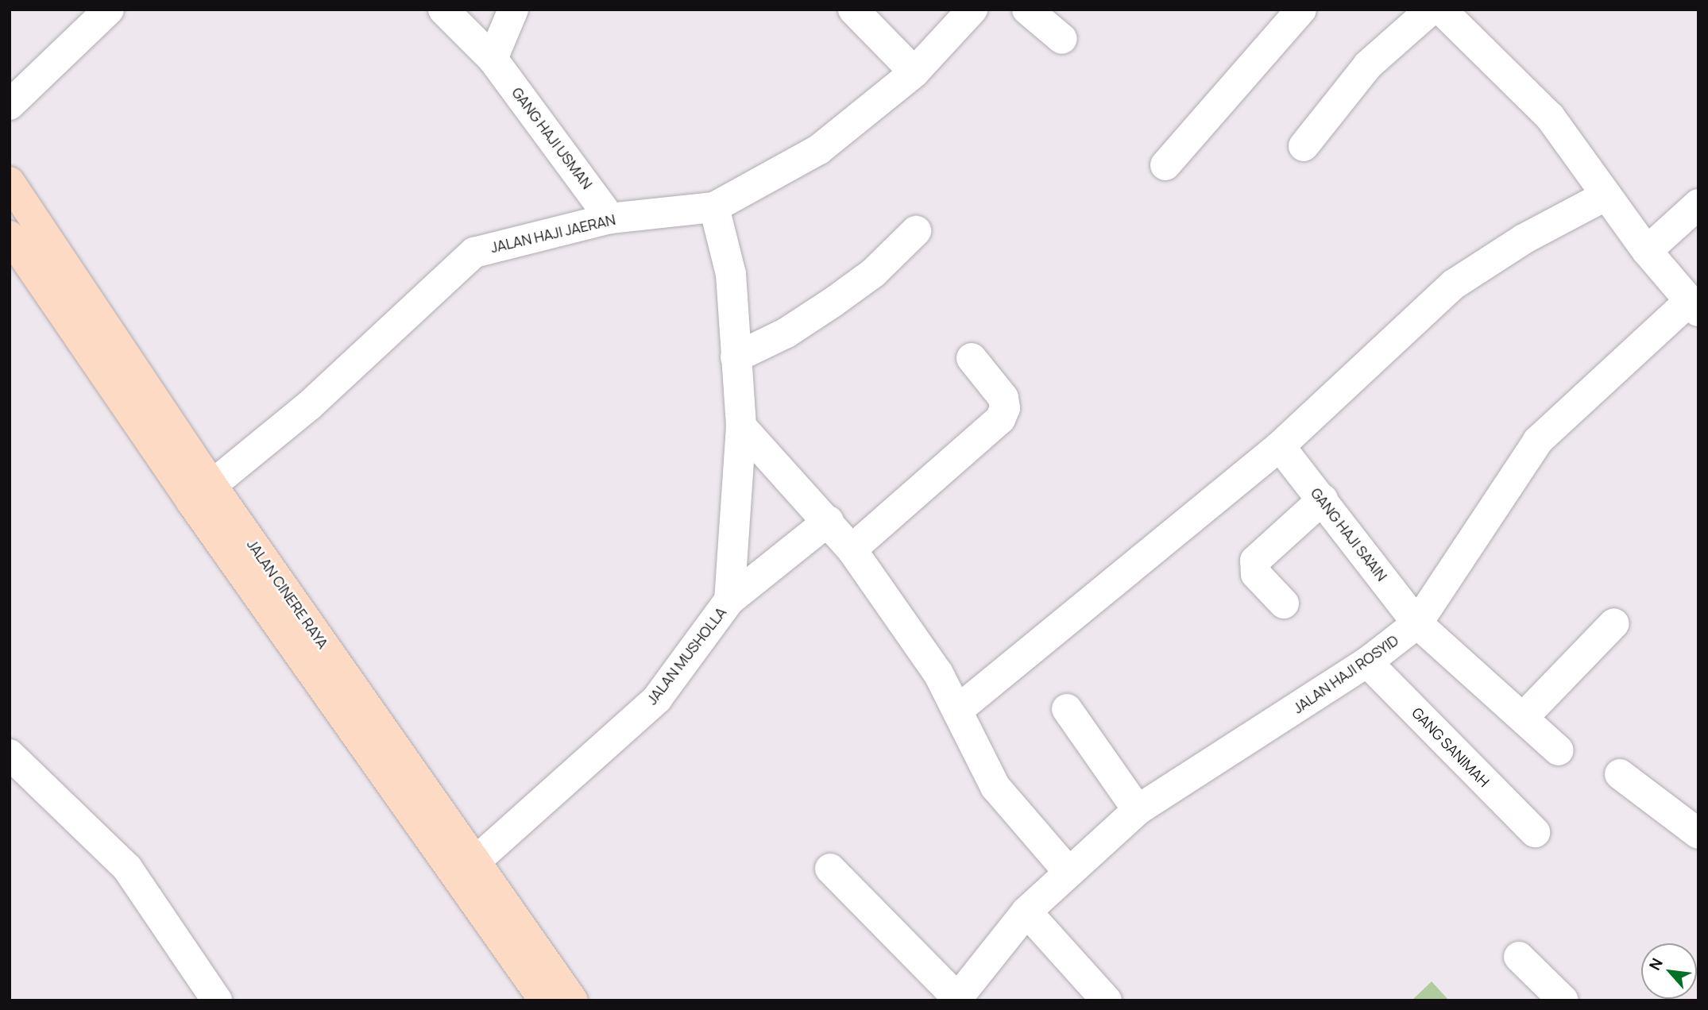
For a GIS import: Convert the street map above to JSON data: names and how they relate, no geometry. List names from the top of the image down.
{
  "streets": {
    "main road": ["JALAN CINERE RAYA"],
    "street": [
      "GANG HAJI USMAN",
      "JALAN HAJI JAERAN",
      "GANG HAJI SA'AIN",
      "JALAN MUSHOLLA",
      "JALAN HAJI ROSYID",
      "GANG SANIMAH"
    ]
  },
  "crossings": [
    ["GANG HAJI USMAN", "JALAN HAJI JAERAN"],
    ["JALAN HAJI JAERAN", "JALAN CINERE RAYA"],
    ["GANG HAJI SA'AIN", "JALAN HAJI ROSYID"],
    ["JALAN CINERE RAYA", "JALAN MUSHOLLA"],
    ["JALAN HAJI ROSYID", "GANG SANIMAH"]
  ],
  "north": "top left"
}
